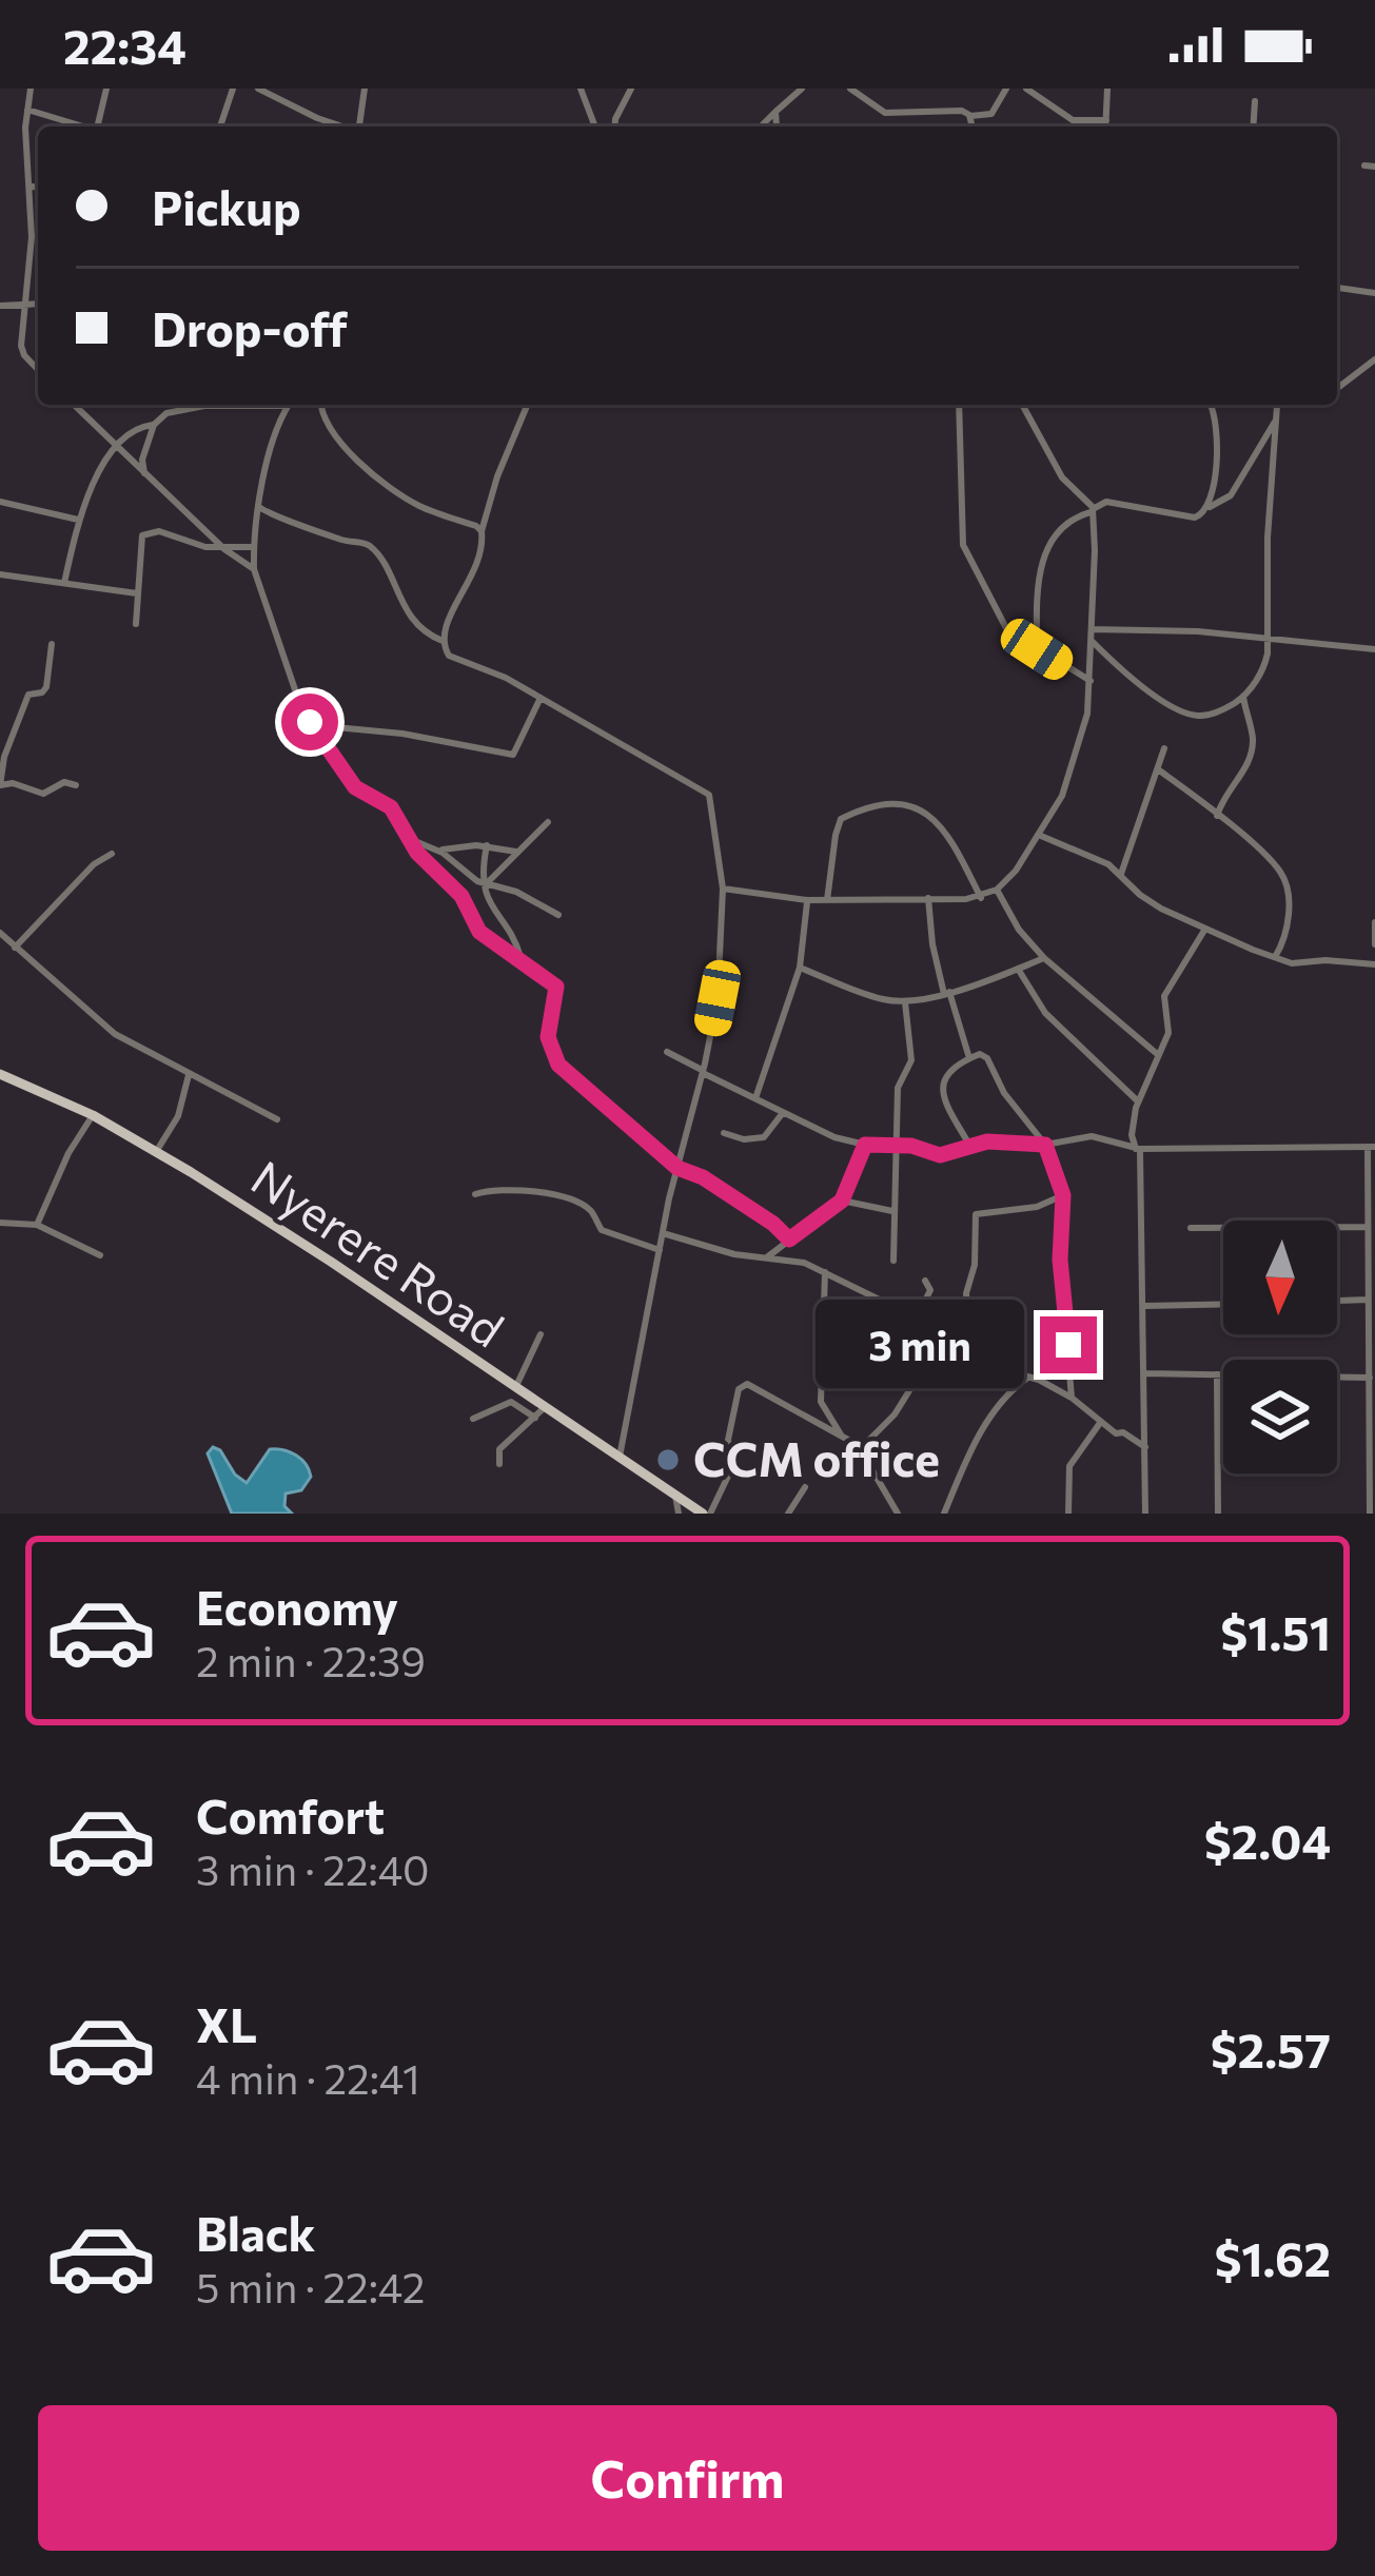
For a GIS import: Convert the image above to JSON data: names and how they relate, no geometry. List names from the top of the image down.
{
  "streets": {
    "main road": ["Nyerere Road"]
  },
  "places": ["CCM office"],
  "north": "bottom",
  "page": {
    "status": "22:34",
    "banner": ["Pickup", "Drop-off"],
    "bubble": "3 min",
    "list": [
      {
        "name": "Economy",
        "note": "2 min · 22:39",
        "value": "$1.51"
      },
      {
        "name": "Comfort",
        "note": "3 min · 22:40",
        "value": "$2.04"
      },
      {
        "name": "XL",
        "note": "4 min · 22:41",
        "value": "$2.57"
      },
      {
        "name": "Black",
        "note": "5 min · 22:42",
        "value": "$1.62"
      }
    ],
    "buttons": "Confirm"
  }
}
